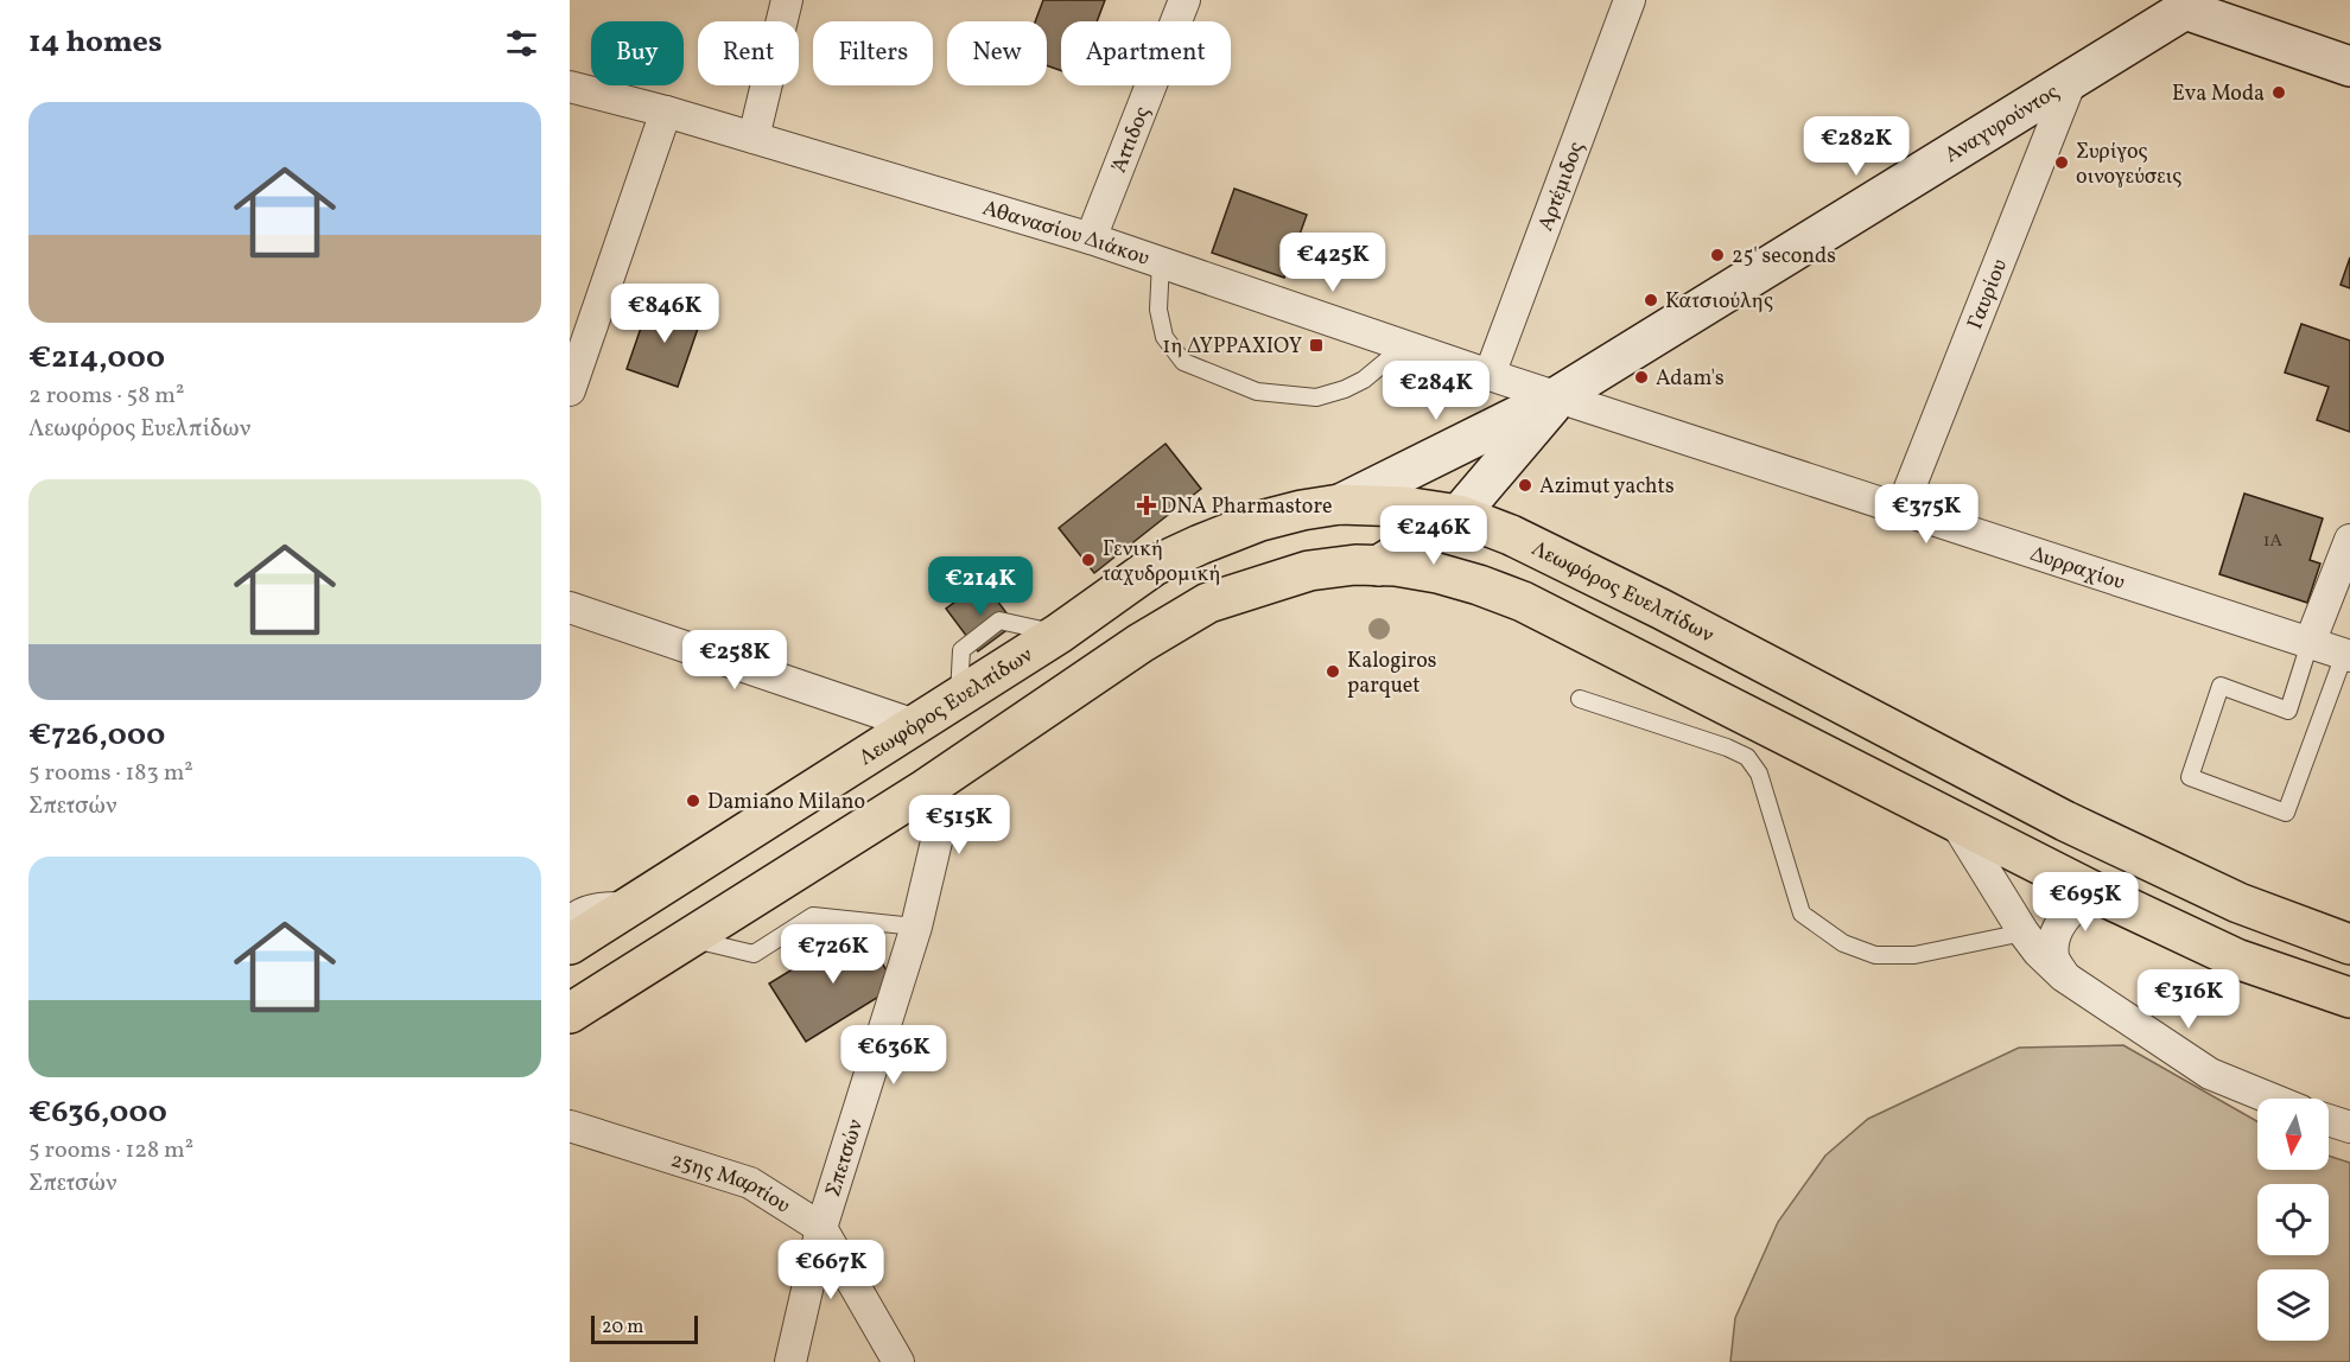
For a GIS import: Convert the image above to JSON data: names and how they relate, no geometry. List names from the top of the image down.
{
  "streets": {
    "main road": ["Αναγυρούντος", "Λεωφόρος Ευελπίδων"],
    "street": [
      "Άττιδος",
      "Αρτέμιδος",
      "Αθανασίου Διάκου",
      "Γαυρίου",
      "Δυρραχίου",
      "Σπετσών",
      "25ης Μαρτίου"
    ]
  },
  "crossings": [
    ["Αναγυρούντος", "Αθανασίου Διάκου"],
    ["Αναγυρούντος", "Γαυρίου"],
    ["Αναγυρούντος", "Δυρραχίου"],
    ["Αναγυρούντος", "Λεωφόρος Ευελπίδων"],
    ["Άττιδος", "Αθανασίου Διάκου"],
    ["Αρτέμιδος", "Αθανασίου Διάκου"],
    ["Αθανασίου Διάκου", "Δυρραχίου"],
    ["Γαυρίου", "Δυρραχίου"],
    ["Σπετσών", "25ης Μαρτίου"]
  ],
  "places": {
    "other": [
      "Eva Moda",
      "Συρίγος οινογεύσεις",
      "25' seconds",
      "Κατσιούλης",
      "Adam's",
      "Azimut yachts",
      "Γενική ταχυδρομική",
      "Kalogiros parquet",
      "Damiano Milano"
    ],
    "transit": ["1η ΔΥΡΡΑΧΙΟΥ"],
    "health": ["DNA Pharmastore"]
  },
  "house_numbers": ["1Α"],
  "scale_bar": "20 m",
  "north": "bottom",
  "page": {
    "heading": "14 homes",
    "chip": [
      "Buy",
      "Rent",
      "Filters",
      "New",
      "Apartment"
    ],
    "list": [
      {
        "name": "€214,000",
        "note": "2 rooms · 58 m² · Λεωφόρος Ευελπίδων"
      },
      {
        "name": "€726,000",
        "note": "5 rooms · 183 m² · Σπετσών"
      },
      {
        "name": "€636,000",
        "note": "5 rooms · 128 m² · Σπετσών"
      }
    ],
    "price": [
      "€282K",
      "€425K",
      "€846K",
      "€284K",
      "€375K",
      "€246K",
      "€214K",
      "€258K",
      "€515K",
      "€695K",
      "€726K",
      "€316K",
      "€636K",
      "€667K"
    ],
    "scale": "20 m"
  }
}
